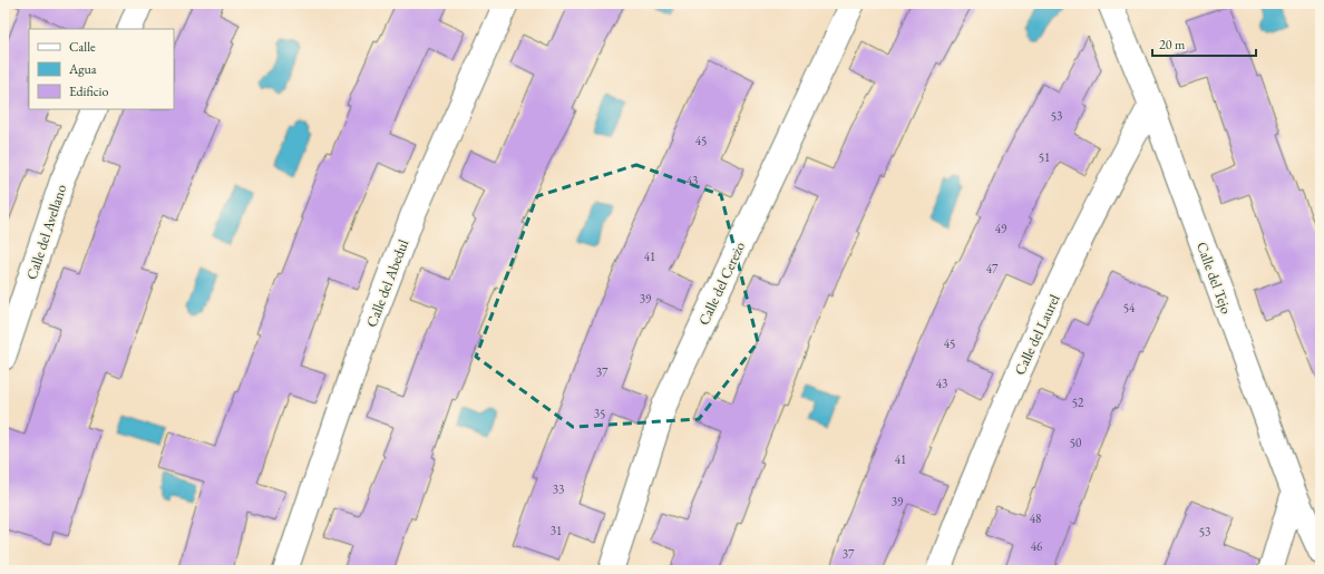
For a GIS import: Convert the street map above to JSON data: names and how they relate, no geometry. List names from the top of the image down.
{
  "streets": {
    "street": [
      "Calle del Avellano",
      "Calle del Tejo",
      "Calle del Abedul",
      "Calle del Cerezo",
      "Calle del Laurel"
    ]
  },
  "crossings": [
    ["Calle del Tejo", "Calle del Laurel"]
  ],
  "house_numbers": [
    "53",
    "45",
    "51",
    "43",
    "49",
    "41",
    "47",
    "39",
    "54",
    "45",
    "37",
    "43",
    "52",
    "35",
    "50",
    "41",
    "33",
    "39",
    "48",
    "31",
    "53",
    "46",
    "37"
  ],
  "legend": ["Calle", "Agua", "Edificio"],
  "scale_bar": "20 m"
}
